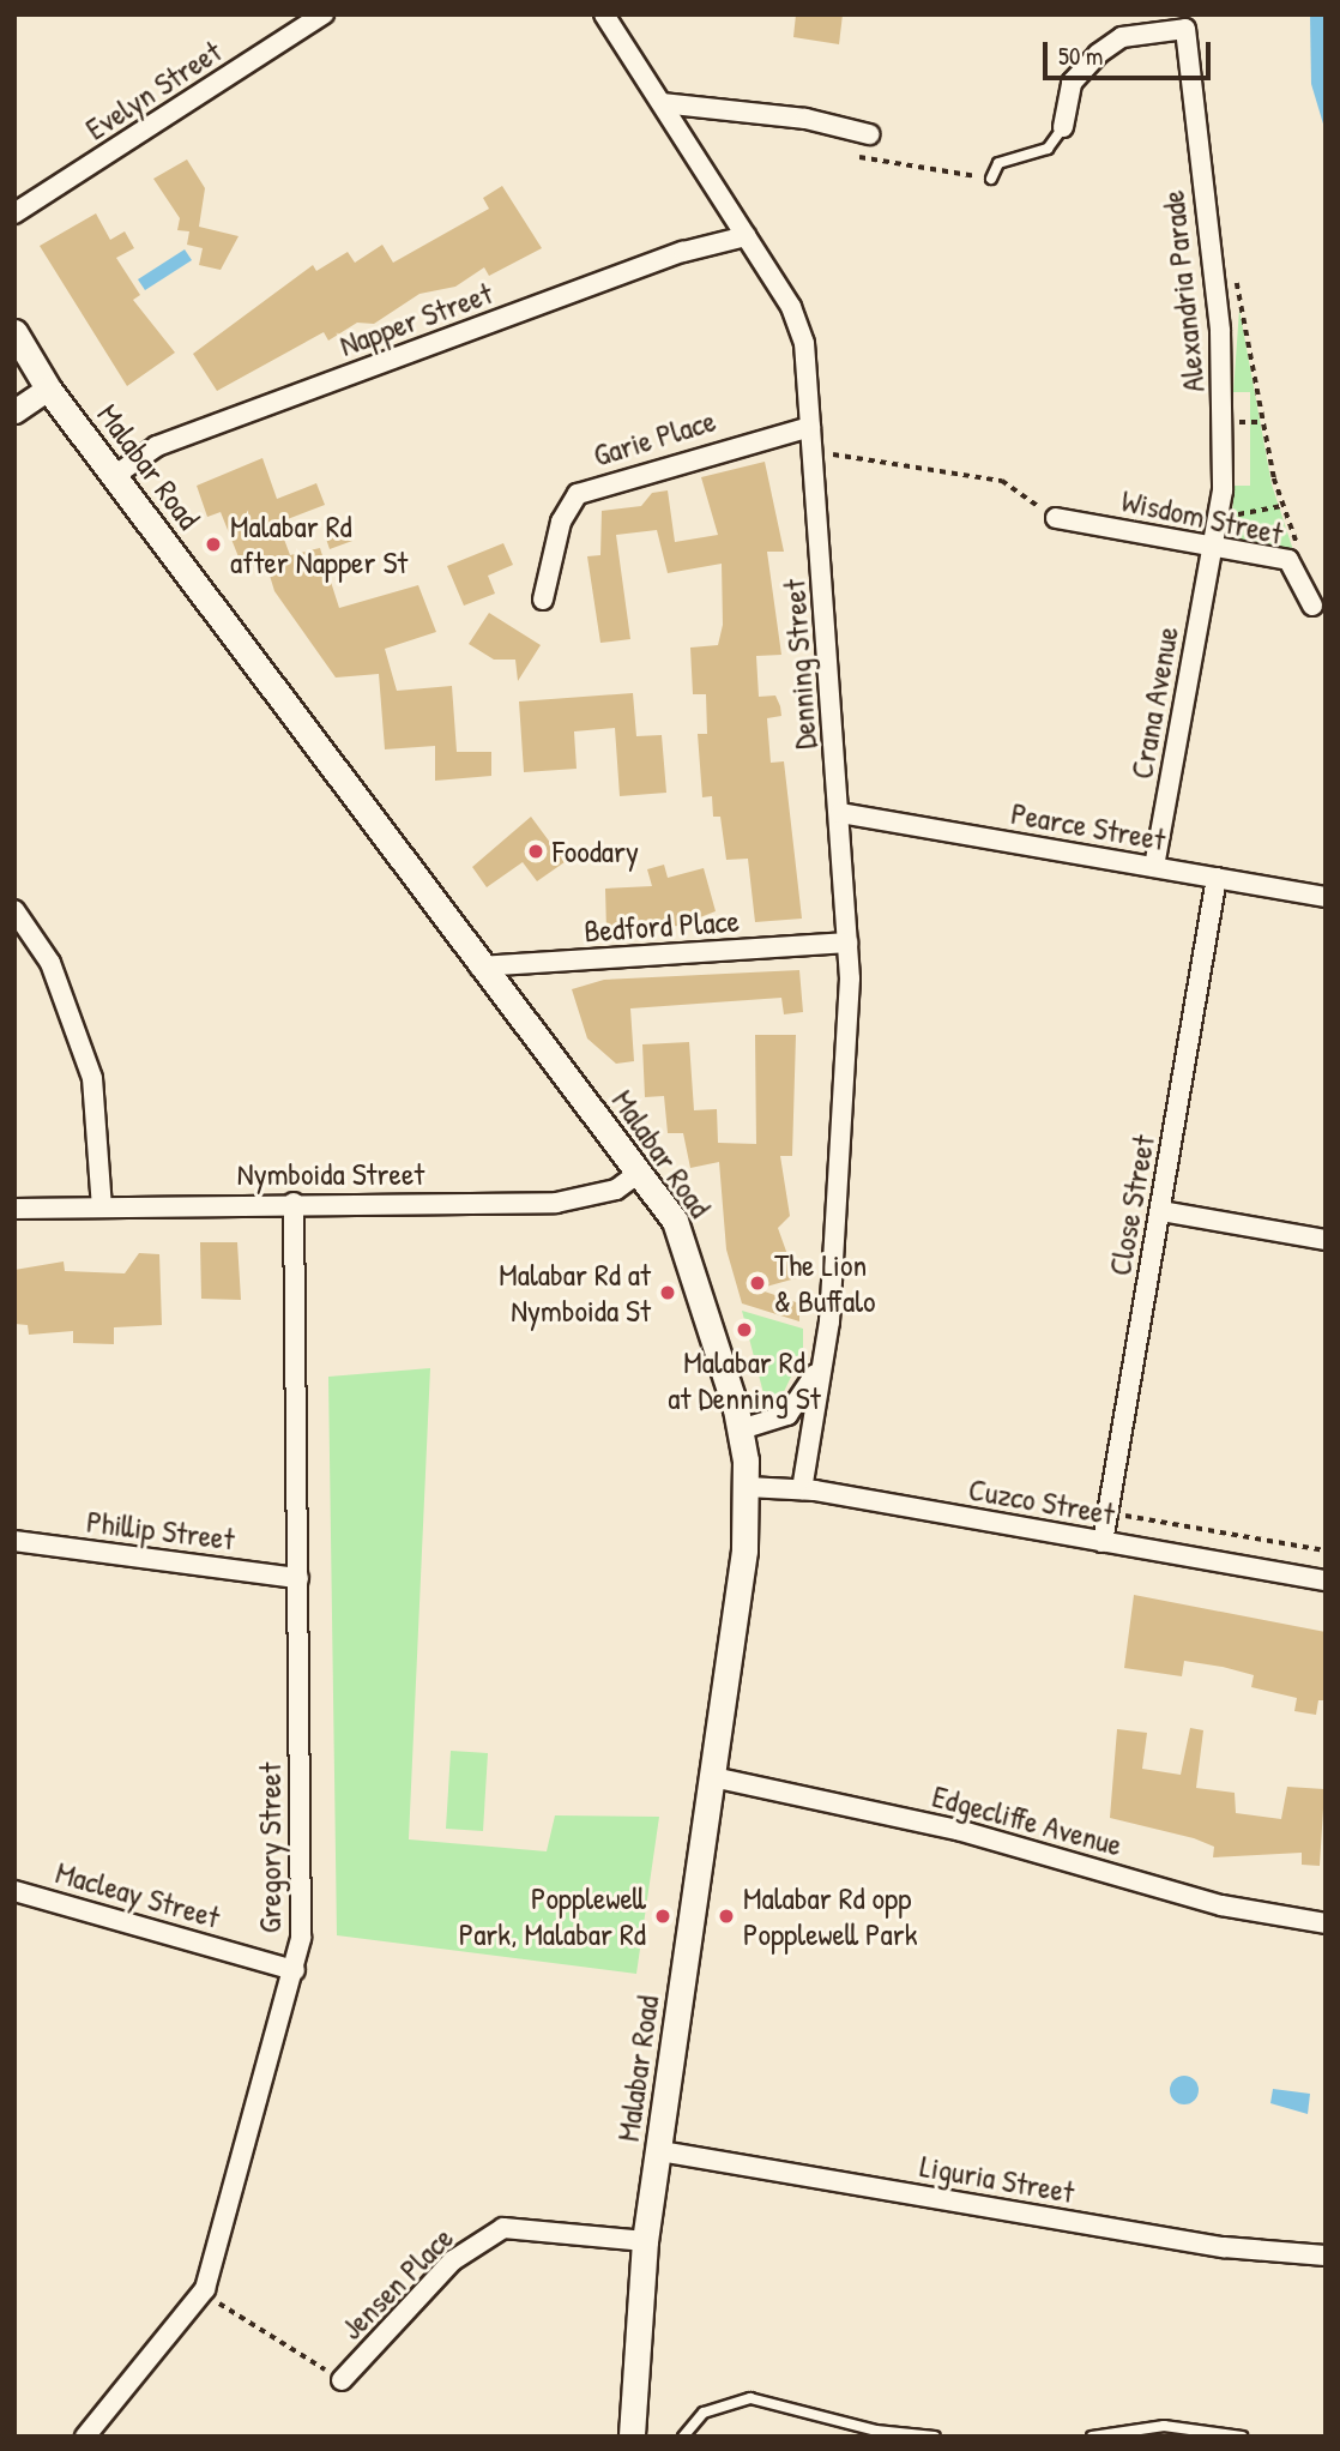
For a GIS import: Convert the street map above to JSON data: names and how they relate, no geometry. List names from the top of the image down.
{
  "streets": {
    "main road": ["Malabar Road"],
    "street": [
      "Evelyn Street",
      "Alexandria Parade",
      "Napper Street",
      "Garie Place",
      "Wisdom Street",
      "Denning Street",
      "Crana Avenue",
      "Pearce Street",
      "Bedford Place",
      "Nymboida Street",
      "Close Street",
      "Cuzco Street",
      "Phillip Street",
      "Edgecliffe Avenue",
      "Gregory Street",
      "Macleay Street",
      "Liguria Street",
      "Jensen Place"
    ]
  },
  "crossings": [
    ["Alexandria Parade", "Wisdom Street"],
    ["Alexandria Parade", "Crana Avenue"],
    ["Napper Street", "Malabar Road"],
    ["Napper Street", "Denning Street"],
    ["Garie Place", "Denning Street"],
    ["Malabar Road", "Denning Street"],
    ["Malabar Road", "Bedford Place"],
    ["Malabar Road", "Nymboida Street"],
    ["Malabar Road", "Cuzco Street"],
    ["Malabar Road", "Edgecliffe Avenue"],
    ["Malabar Road", "Liguria Street"],
    ["Malabar Road", "Jensen Place"],
    ["Wisdom Street", "Crana Avenue"],
    ["Denning Street", "Pearce Street"],
    ["Denning Street", "Bedford Place"],
    ["Denning Street", "Cuzco Street"],
    ["Crana Avenue", "Pearce Street"],
    ["Pearce Street", "Close Street"],
    ["Nymboida Street", "Gregory Street"],
    ["Close Street", "Cuzco Street"],
    ["Phillip Street", "Gregory Street"],
    ["Gregory Street", "Macleay Street"]
  ],
  "places": [
    "Malabar Rd after Napper St",
    "Foodary",
    "The Lion & Buffalo",
    "Malabar Rd at Nymboida St",
    "Malabar Rd at Denning St",
    "Popplewell Park, Malabar Rd",
    "Malabar Rd opp Popplewell Park"
  ],
  "scale_bar": "50 m"
}
